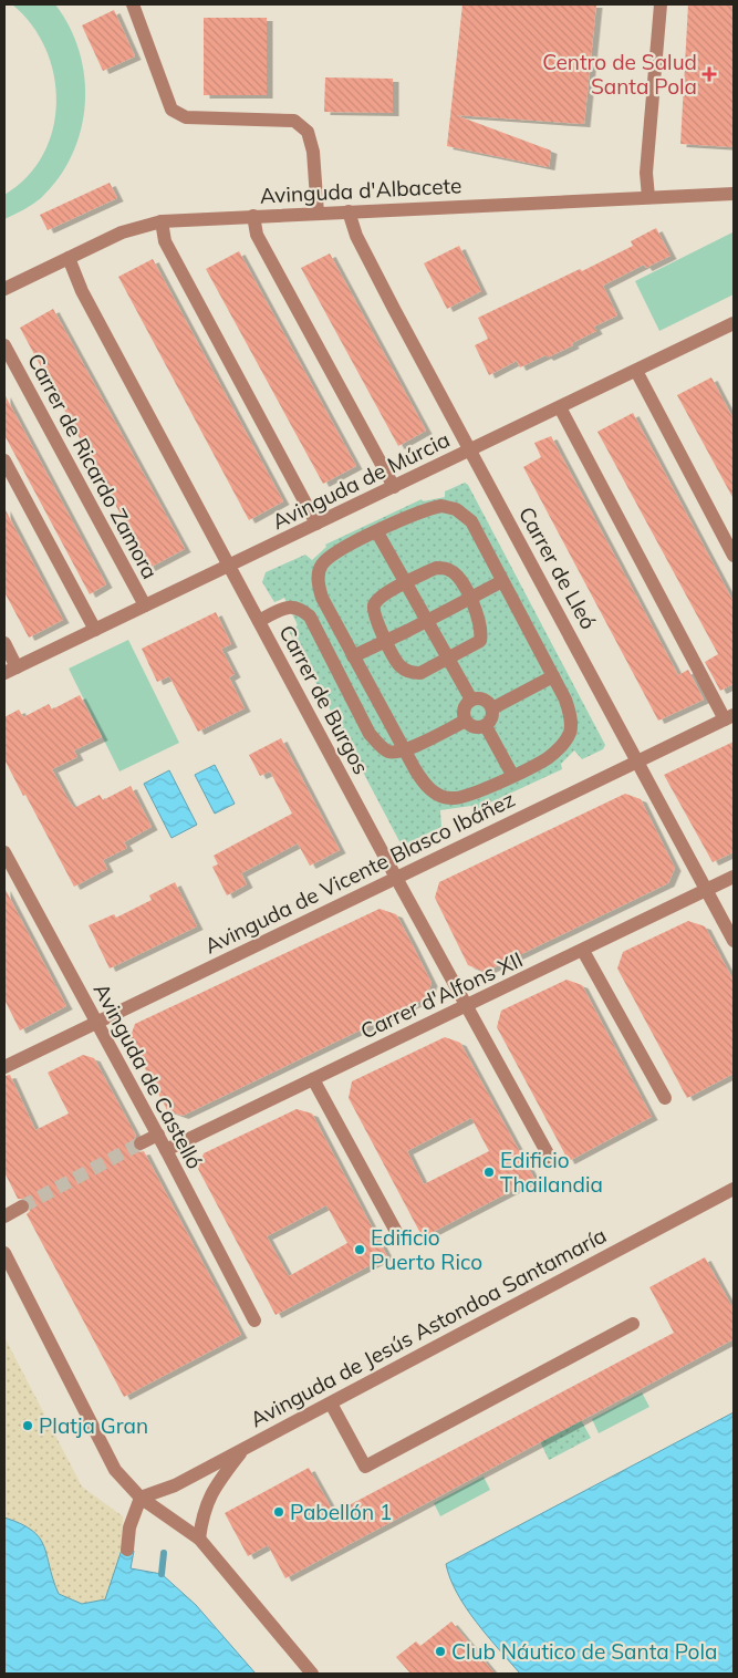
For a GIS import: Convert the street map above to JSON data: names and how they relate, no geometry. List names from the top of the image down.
{
  "streets": {
    "street": [
      "Avinguda d'Albacete",
      "Carrer de Ricardo Zamora",
      "Avinguda de Múrcia",
      "Carrer de Lleó",
      "Carrer de Burgos",
      "Avinguda de Vicente Blasco Ibáñez",
      "Carrer d'Alfons XII",
      "Avinguda de Castelló",
      "Avinguda de Jesús Astondoa Santamaría"
    ]
  },
  "crossings": [
    ["Avinguda d'Albacete", "Carrer de Lleó"],
    ["Avinguda d'Albacete", "Carrer de Burgos"],
    ["Carrer de Ricardo Zamora", "Avinguda de Múrcia"],
    ["Avinguda de Múrcia", "Carrer de Lleó"],
    ["Avinguda de Múrcia", "Carrer de Burgos"],
    ["Carrer de Lleó", "Avinguda de Vicente Blasco Ibáñez"],
    ["Carrer de Lleó", "Carrer d'Alfons XII"],
    ["Carrer de Burgos", "Avinguda de Vicente Blasco Ibáñez"],
    ["Carrer de Burgos", "Carrer d'Alfons XII"],
    ["Avinguda de Vicente Blasco Ibáñez", "Avinguda de Castelló"],
    ["Carrer d'Alfons XII", "Avinguda de Castelló"]
  ],
  "places": {
    "health": ["Centro de Salud Santa Pola"],
    "other": [
      "Edificio Thailandia",
      "Edificio Puerto Rico",
      "Platja Gran",
      "Pabellón 1",
      "Club Náutico de Santa Pola"
    ]
  }
}
